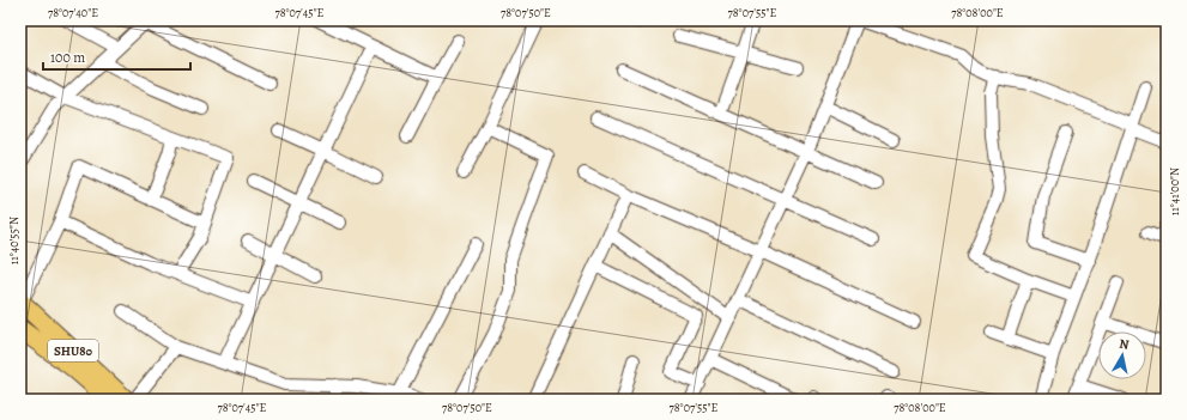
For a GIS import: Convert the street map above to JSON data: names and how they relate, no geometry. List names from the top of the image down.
{
  "streets": {
    "main road": ["SHU80"]
  },
  "scale_bar": "100 m",
  "north": "top",
  "coordinates": [
    "78°07'40\"E",
    "78°07'45\"E",
    "78°07'50\"E",
    "78°07'55\"E",
    "78°08'00\"E",
    "11°41'00\"N",
    "11°40'55\"N"
  ]
}
